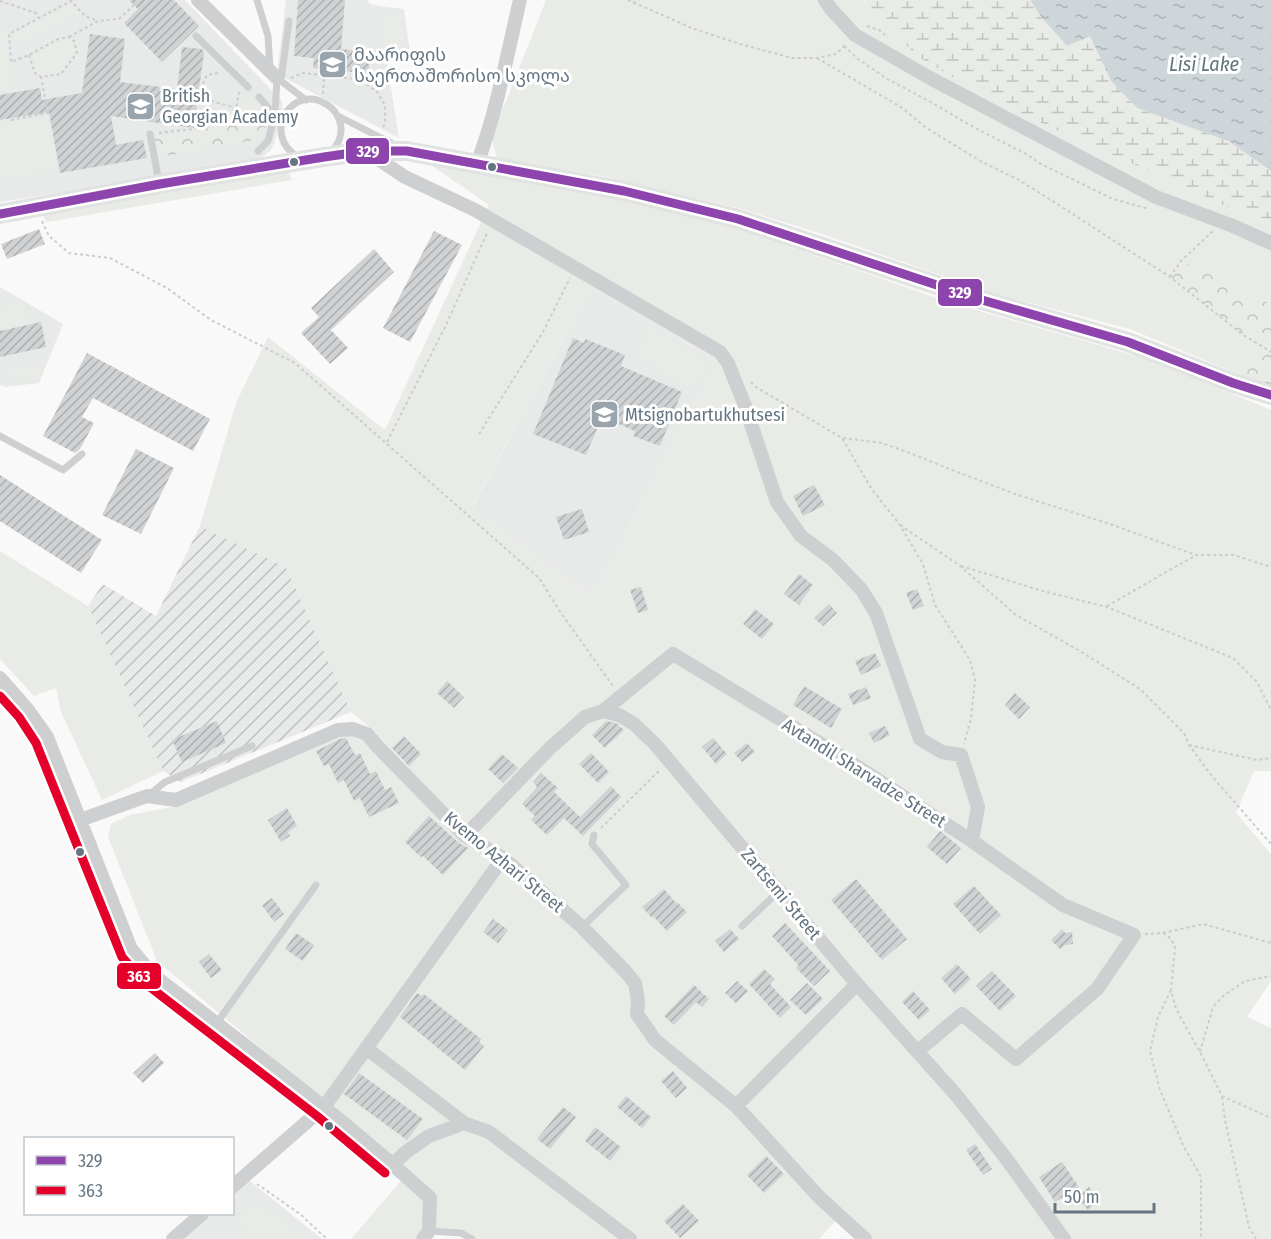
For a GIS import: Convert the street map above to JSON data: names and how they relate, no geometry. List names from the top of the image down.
{
  "streets": {
    "street": ["Avtandil Sharvadze Street", "Kvemo Azhari Street", "Zartsemi Street"]
  },
  "crossings": [
    ["Avtandil Sharvadze Street", "Zartsemi Street"]
  ],
  "water": ["Lisi Lake"],
  "places": {
    "school or university": ["მაარიფის საერთაშორისო სკოლა", "British Georgian Academy", "Mtsignobartukhutsesi"]
  },
  "lines": ["transit line 329", "transit line 363"],
  "legend": ["329", "363"],
  "scale_bar": "50 m"
}
